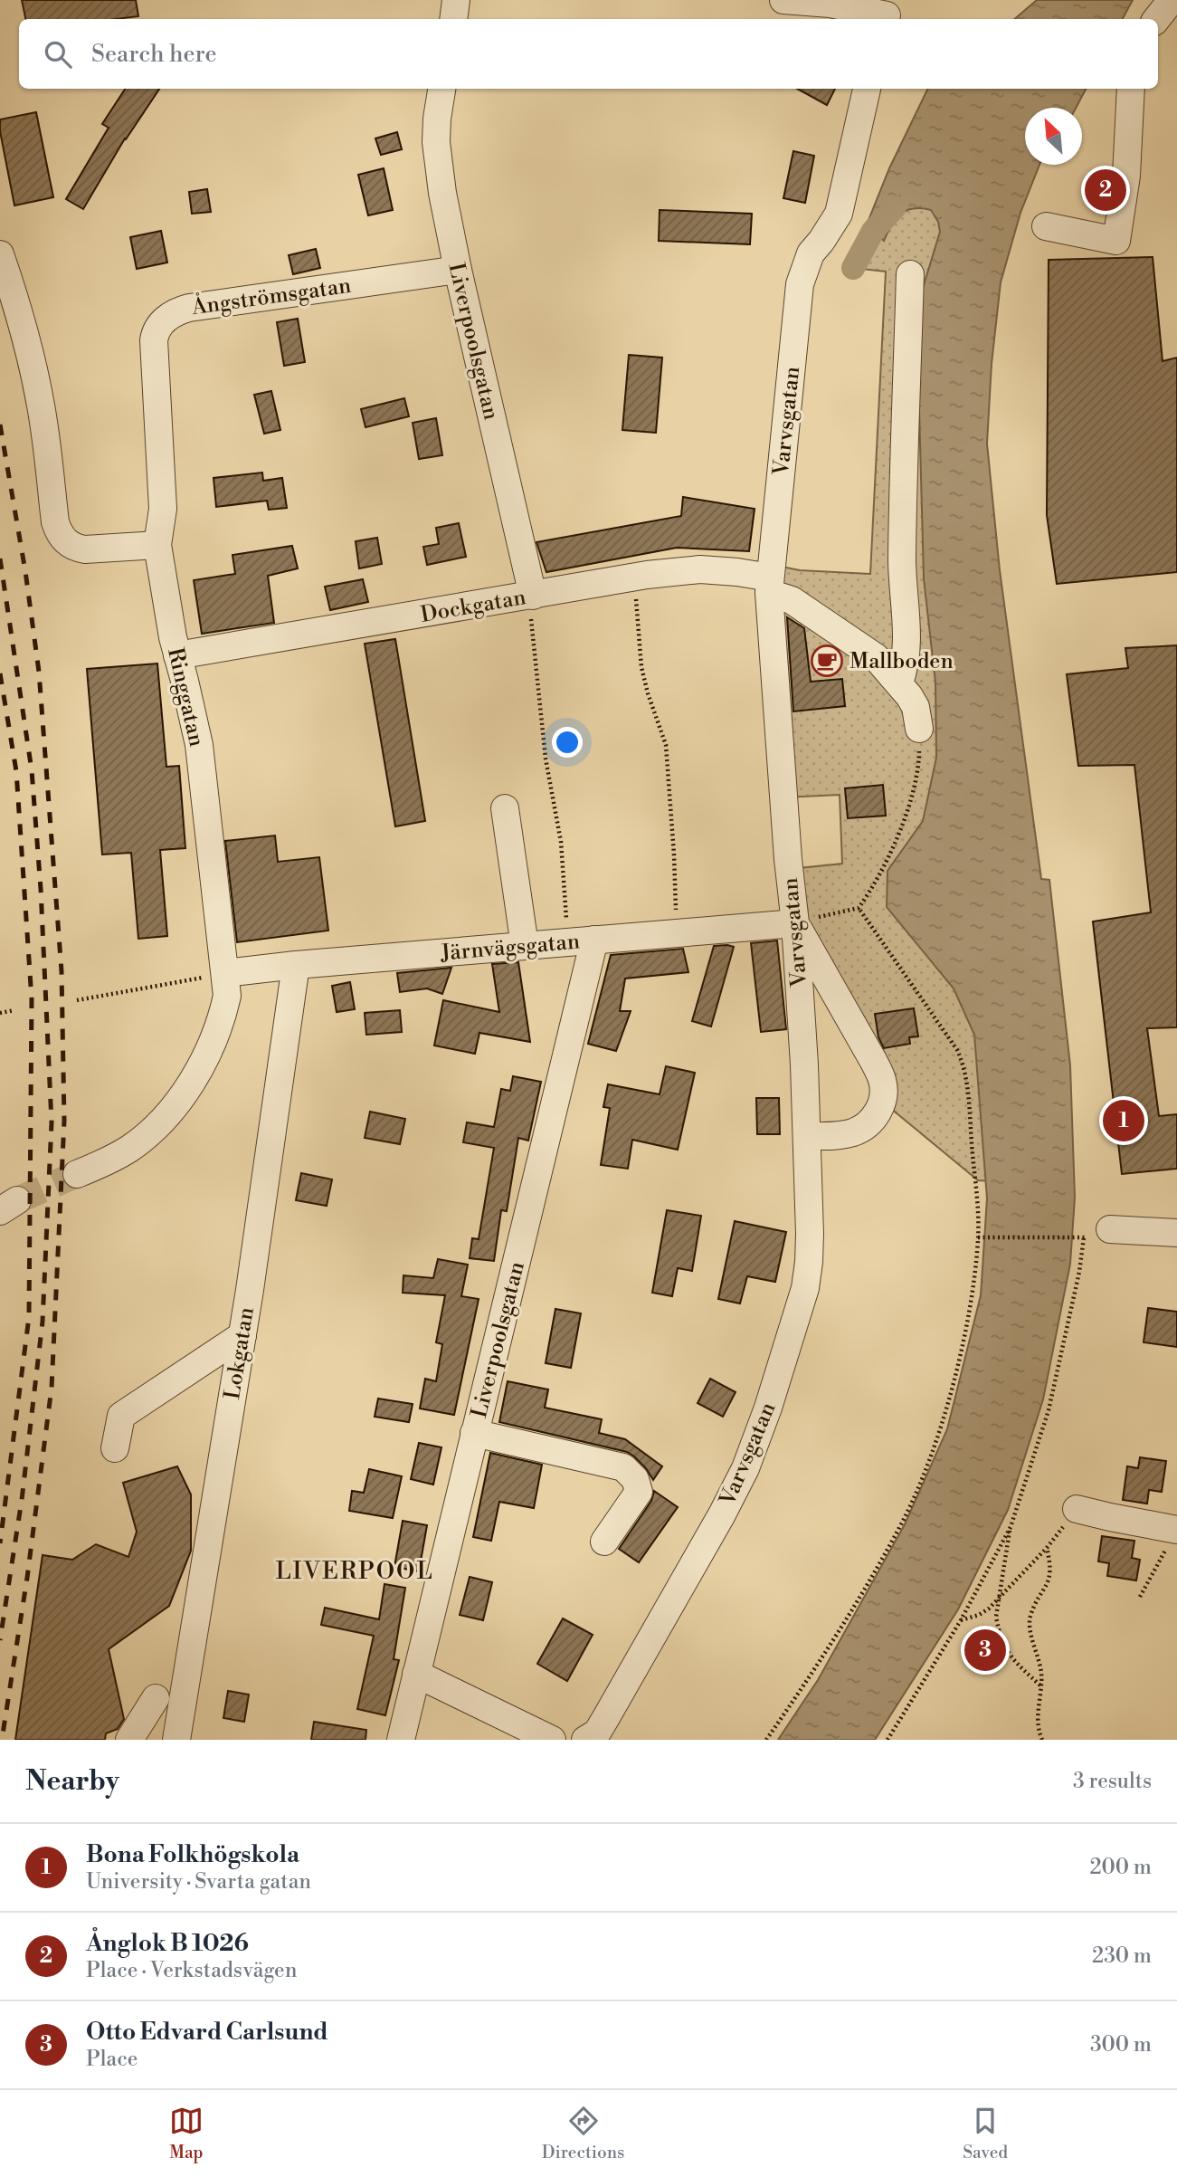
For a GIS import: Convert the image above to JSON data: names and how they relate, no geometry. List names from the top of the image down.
{
  "streets": {
    "street": [
      "Ångströmsgatan",
      "Liverpoolsgatan",
      "Varvsgatan",
      "Dockgatan",
      "Ringgatan",
      "Järnvägsgatan",
      "Lokgatan"
    ]
  },
  "crossings": [
    ["Ångströmsgatan", "Liverpoolsgatan"],
    ["Ångströmsgatan", "Ringgatan"],
    ["Liverpoolsgatan", "Dockgatan"],
    ["Liverpoolsgatan", "Järnvägsgatan"],
    ["Varvsgatan", "Dockgatan"],
    ["Varvsgatan", "Järnvägsgatan"],
    ["Dockgatan", "Ringgatan"],
    ["Ringgatan", "Järnvägsgatan"],
    ["Järnvägsgatan", "Lokgatan"]
  ],
  "districts": ["LIVERPOOL"],
  "places": {
    "cafe": ["Mallboden"]
  },
  "north": "top left",
  "page": {
    "search": "Search here",
    "pins": ["2", "1", "3"],
    "heading": ["Nearby", "3 results"],
    "list": [
      {
        "mark": "1",
        "name": "Bona Folkhögskola",
        "note": "University · Svarta gatan",
        "value": "200 m"
      },
      {
        "mark": "2",
        "name": "Ånglok B 1026",
        "note": "Place · Verkstadsvägen",
        "value": "230 m"
      },
      {
        "mark": "3",
        "name": "Otto Edvard Carlsund",
        "note": "Place",
        "value": "300 m"
      }
    ],
    "nav": ["Map", "Directions", "Saved"]
  }
}
